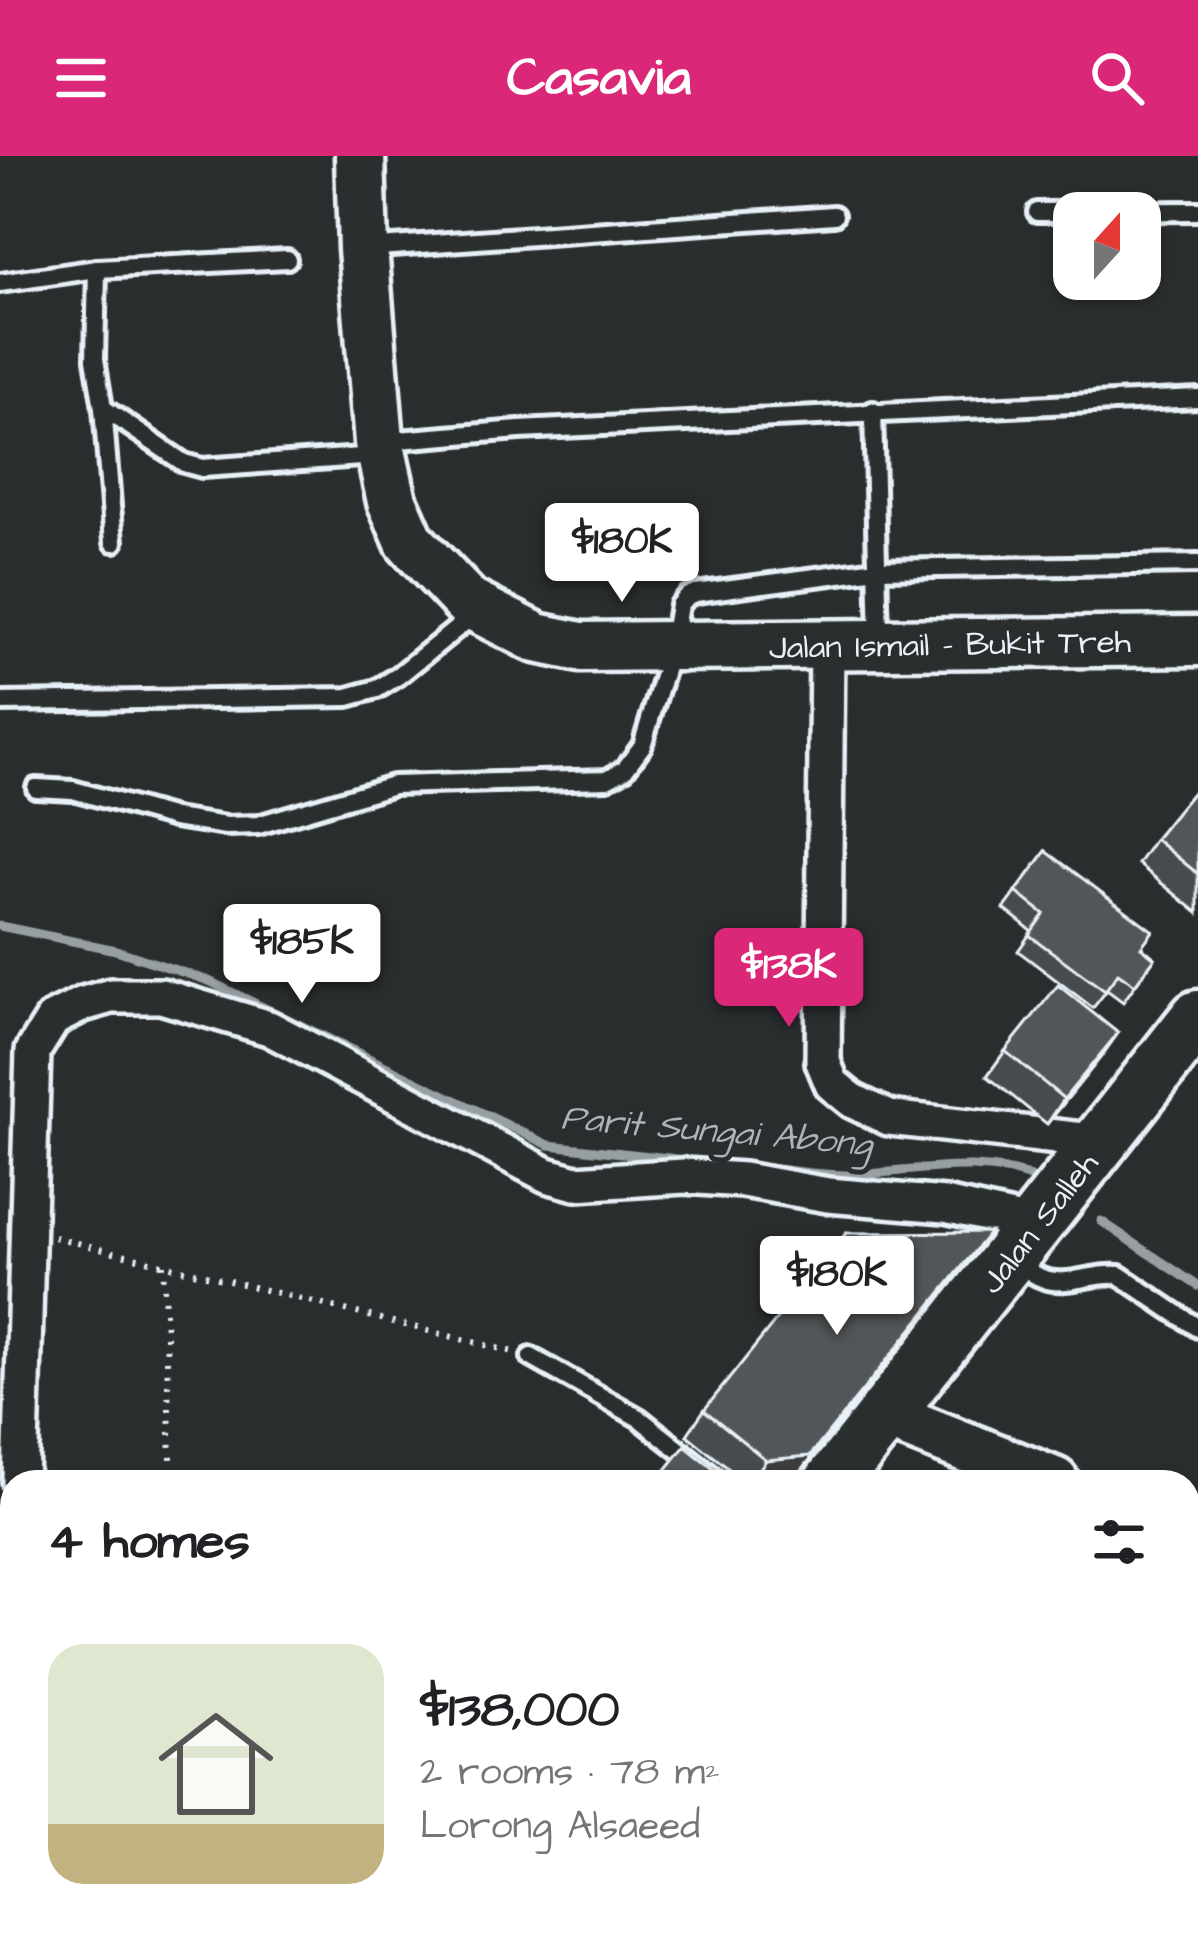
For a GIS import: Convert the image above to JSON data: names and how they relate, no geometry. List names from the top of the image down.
{
  "streets": {
    "main road": ["Jalan Salleh"],
    "street": ["Jalan Ismail - Bukit Treh"]
  },
  "water": ["Parit Sungai Abong"],
  "north": "top",
  "page": {
    "header": "Casavia",
    "price": [
      "$180K",
      "$185K",
      "$138K",
      "$180K"
    ],
    "heading": "4 homes",
    "list": [
      {
        "name": "$138,000",
        "note": "2 rooms · 78 m² · Lorong Alsaeed"
      }
    ]
  }
}
